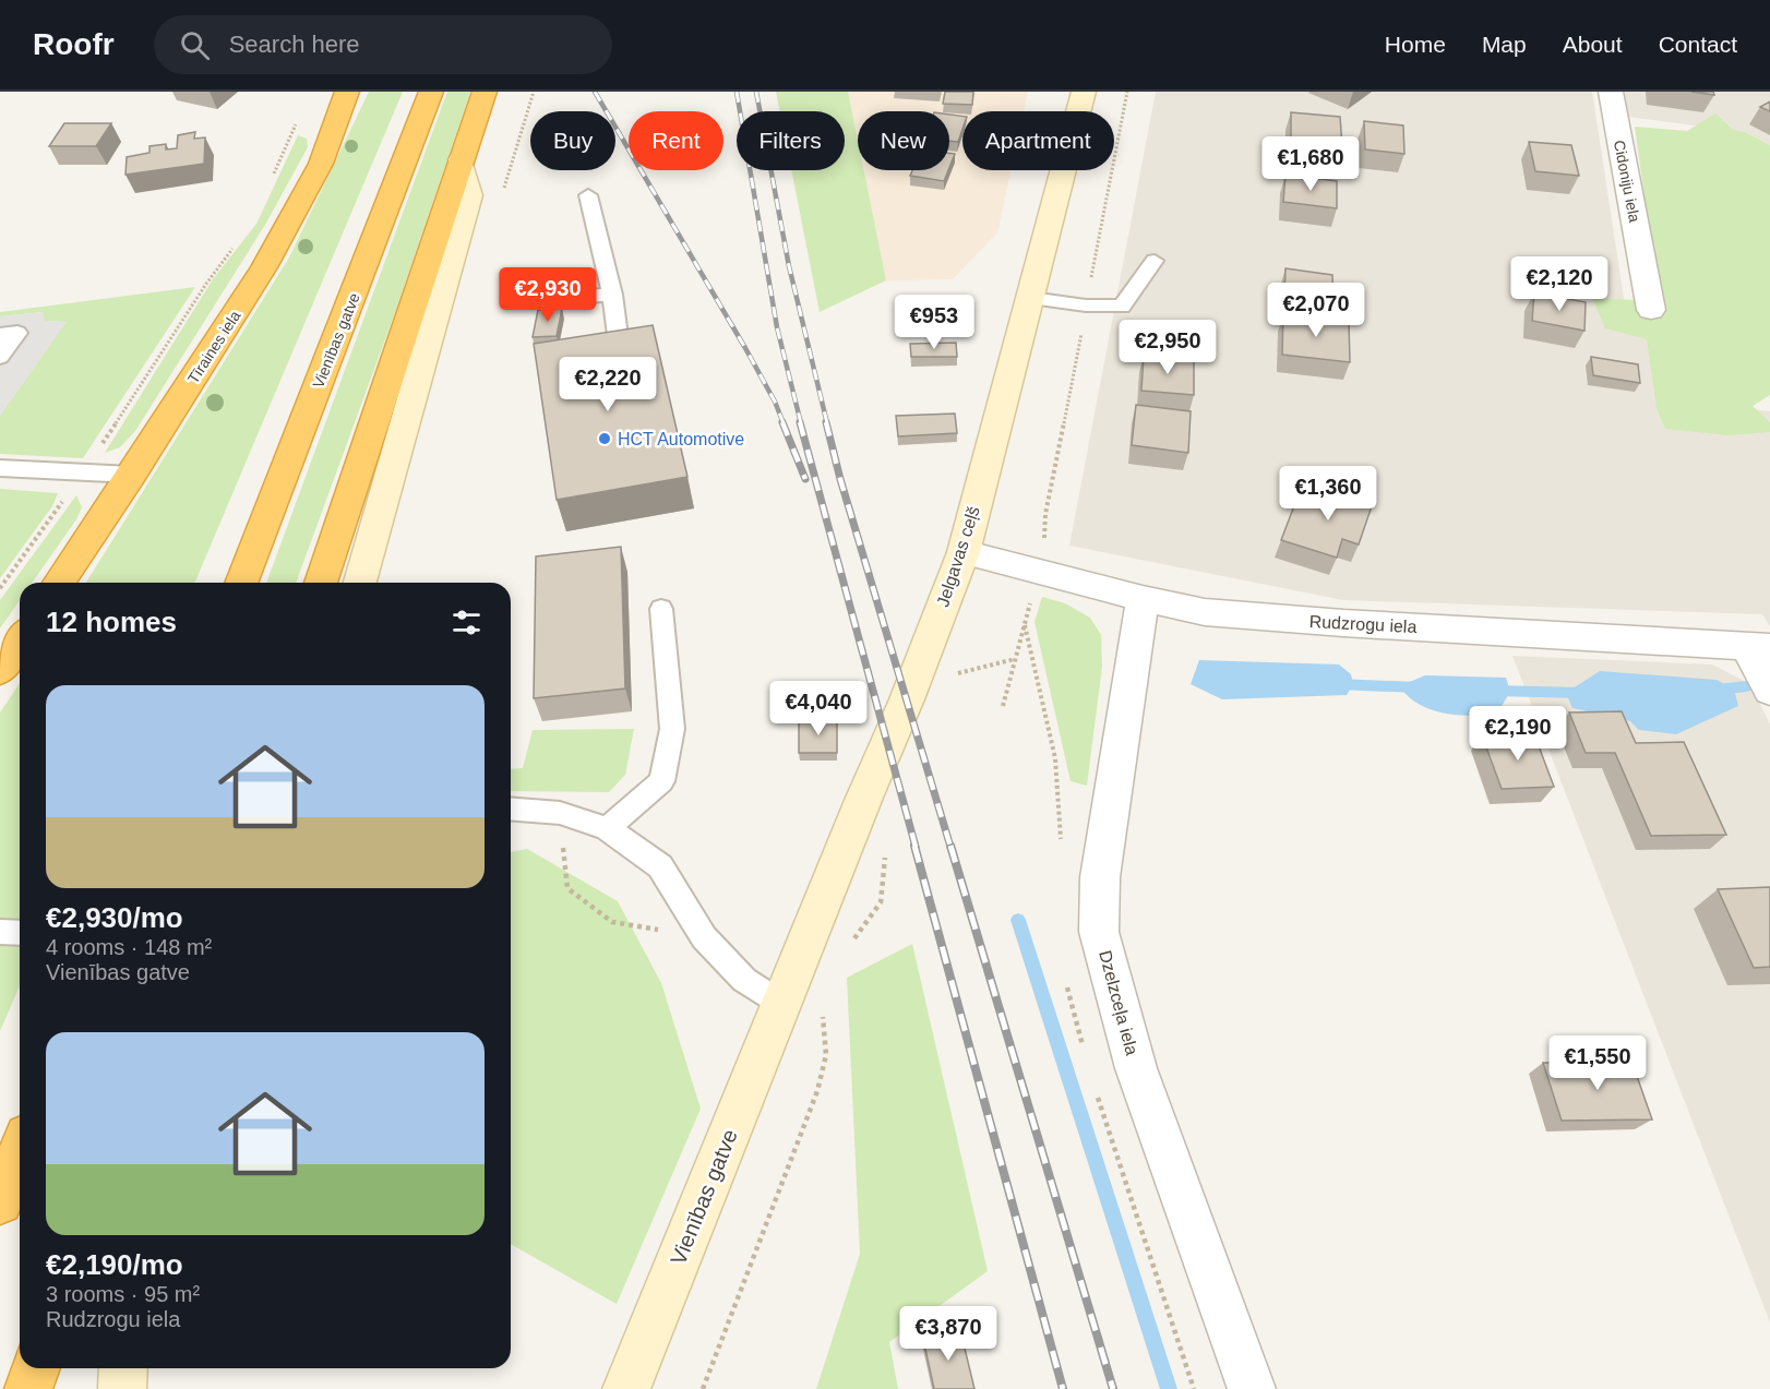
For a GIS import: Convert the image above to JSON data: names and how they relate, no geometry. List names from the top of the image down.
{
  "streets": {
    "highway": ["Vienības gatve", "Tīraines iela"],
    "main road": ["Jelgavas ceļš"],
    "street": ["Cidoniju iela", "Rudzrogu iela", "Dzelzceļa iela"]
  },
  "crossings": [
    ["Vienības gatve", "Jelgavas ceļš"],
    ["Jelgavas ceļš", "Rudzrogu iela"],
    ["Rudzrogu iela", "Dzelzceļa iela"]
  ],
  "places": ["HCT Automotive"],
  "page": {
    "header": "Roofr",
    "search": "Search here",
    "nav": [
      "Home",
      "Map",
      "About",
      "Contact"
    ],
    "chip": [
      "Buy",
      "Rent",
      "Filters",
      "New",
      "Apartment"
    ],
    "price": [
      "€1,680",
      "€2,120",
      "€2,930",
      "€2,070",
      "€953",
      "€2,950",
      "€2,220",
      "€1,360",
      "€4,040",
      "€2,190",
      "€1,550",
      "€3,870"
    ],
    "heading": "12 homes",
    "list": [
      {
        "name": "€2,930/mo",
        "note": "4 rooms · 148 m² · Vienības gatve"
      },
      {
        "name": "€2,190/mo",
        "note": "3 rooms · 95 m² · Rudzrogu iela"
      }
    ]
  }
}
